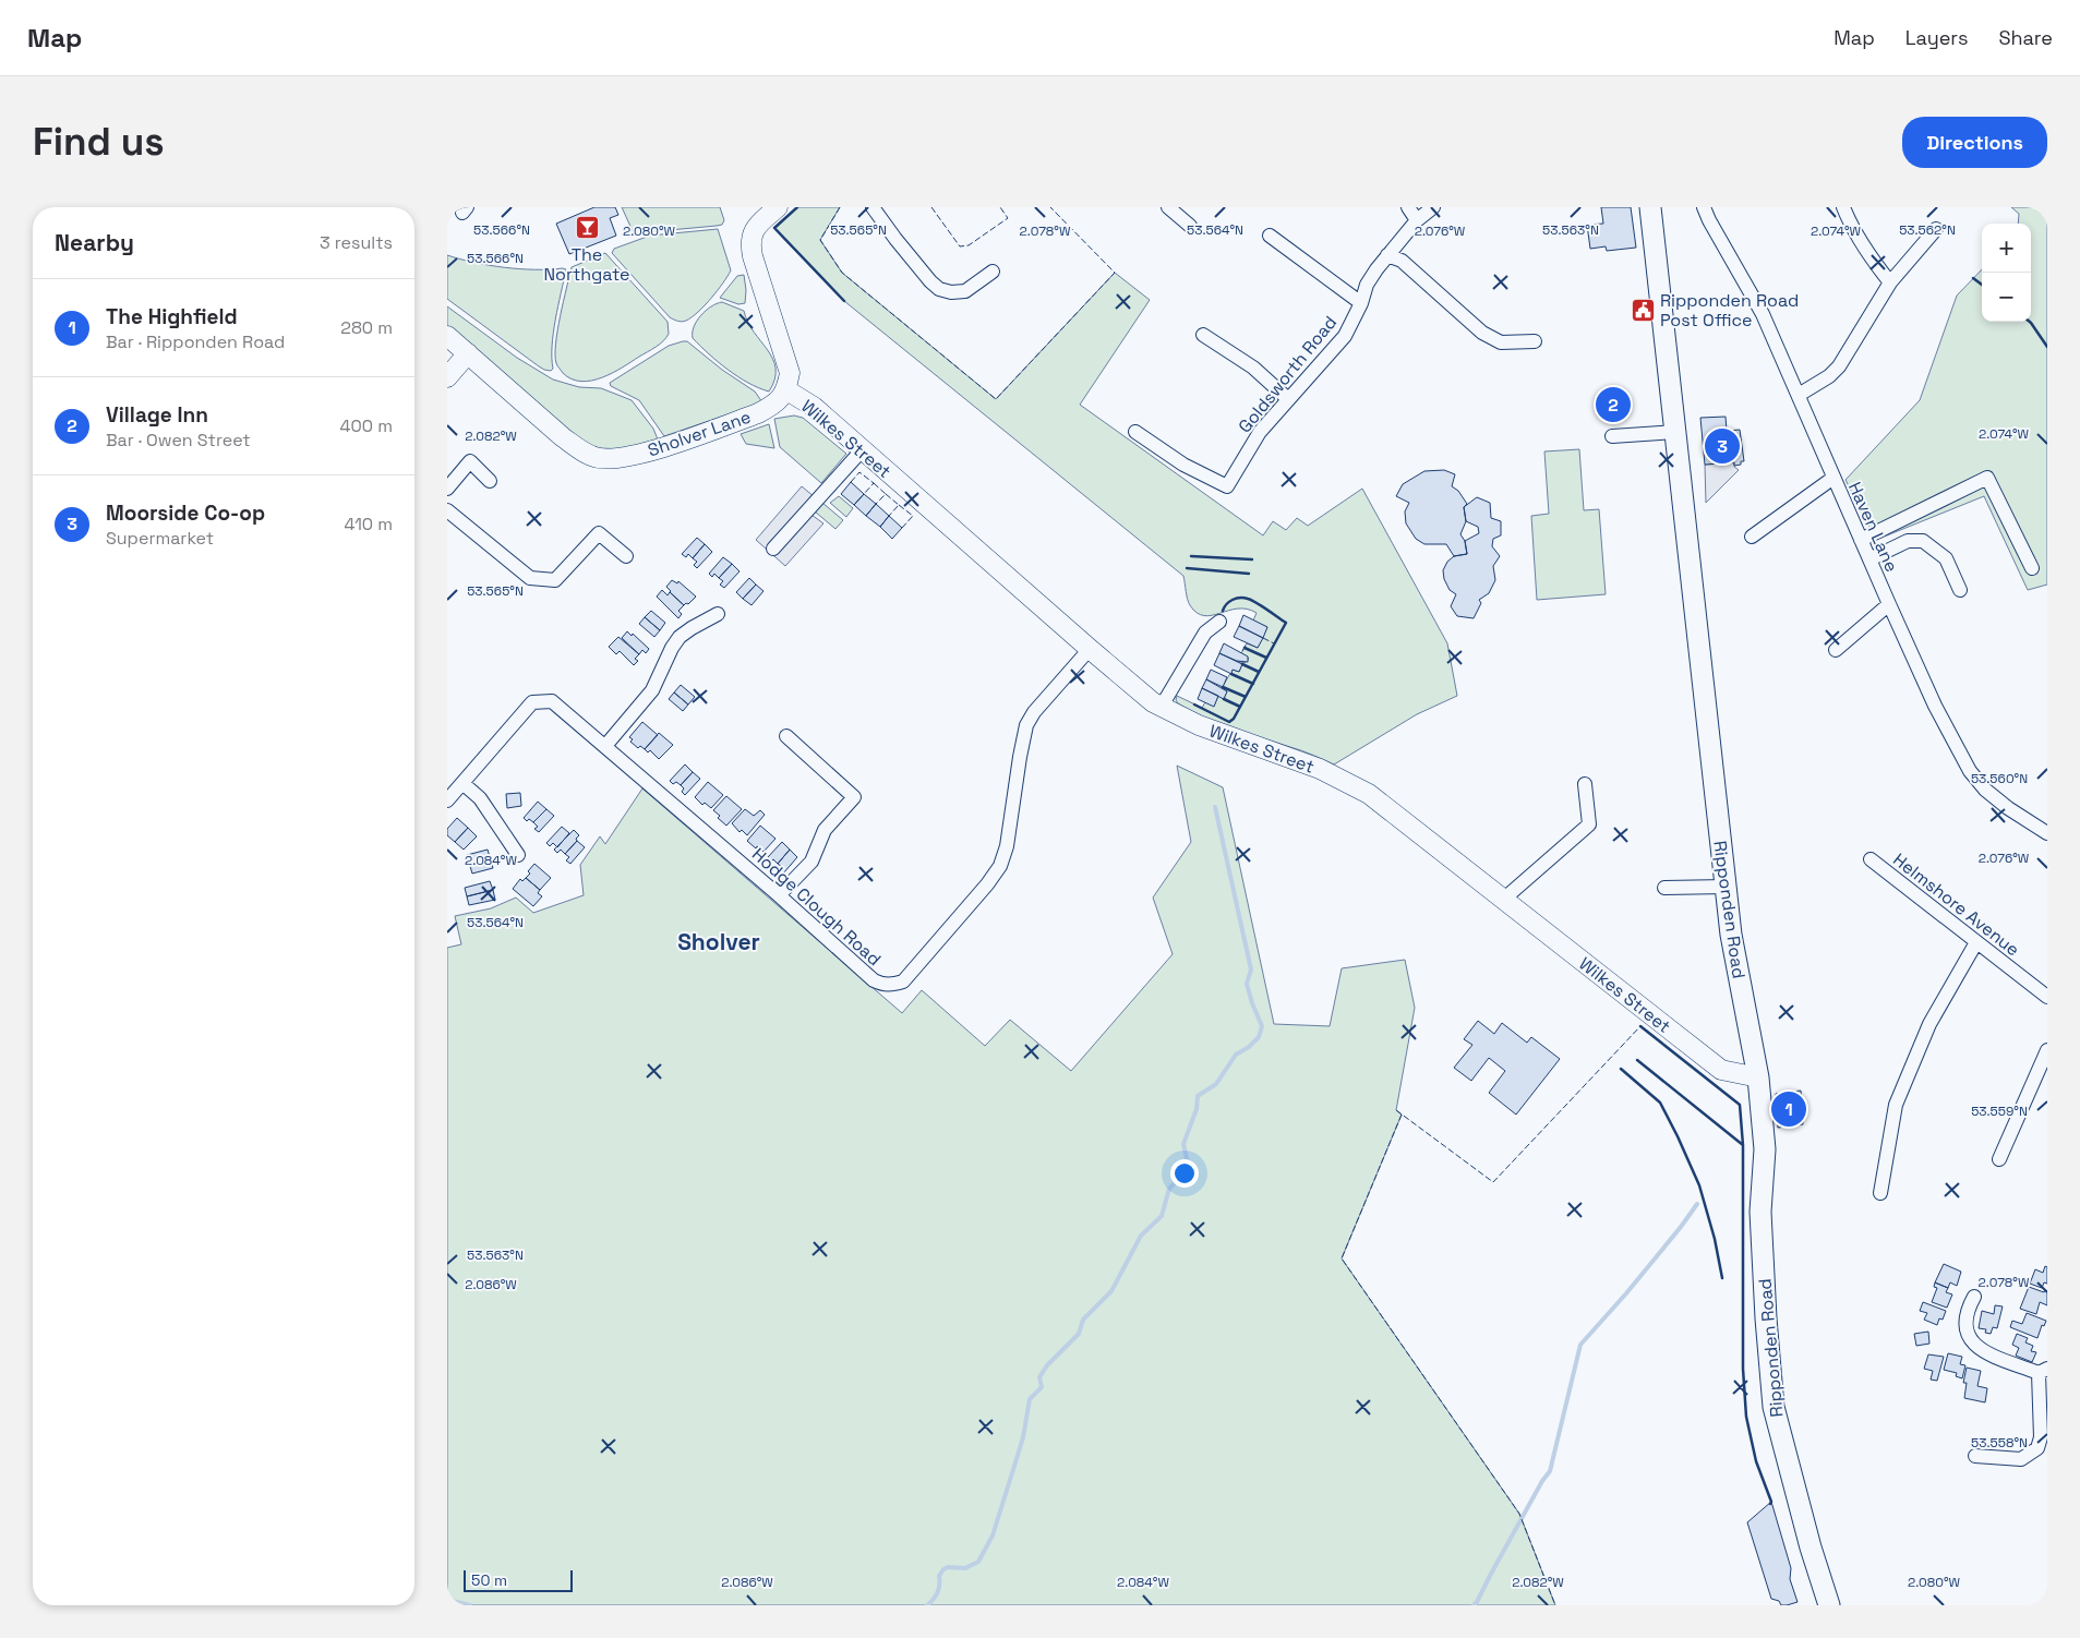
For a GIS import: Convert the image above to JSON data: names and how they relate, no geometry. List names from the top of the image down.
{
  "streets": {
    "main road": ["Ripponden Road"],
    "street": [
      "Goldsworth Road",
      "Sholver Lane",
      "Wilkes Street",
      "Haven Lane",
      "Helmshore Avenue",
      "Hodge Clough Road"
    ]
  },
  "crossings": [
    ["Sholver Lane", "Wilkes Street"],
    ["Wilkes Street", "Hodge Clough Road"],
    ["Wilkes Street", "Ripponden Road"]
  ],
  "districts": ["Sholver"],
  "places": {
    "bar": ["The Northgate"],
    "public building": ["Ripponden Road Post Office"]
  },
  "scale_bar": "50 m",
  "page": {
    "header": "Map",
    "nav": ["Map", "Layers", "Share"],
    "buttons": "Directions",
    "title": "Find us",
    "heading": ["Nearby", "3 results"],
    "map_buttons": ["+", "−"],
    "list": [
      {
        "mark": "1",
        "name": "The Highfield",
        "note": "Bar · Ripponden Road",
        "value": "280 m"
      },
      {
        "mark": "2",
        "name": "Village Inn",
        "note": "Bar · Owen Street",
        "value": "400 m"
      },
      {
        "mark": "3",
        "name": "Moorside Co-op",
        "note": "Supermarket",
        "value": "410 m"
      }
    ],
    "pins": ["2", "3", "1"],
    "scale": "50 m"
  },
  "coordinates": [
    "53.566°N",
    "53.565°N",
    "53.564°N",
    "53.563°N",
    "53.562°N",
    "2.078°W",
    "2.076°W",
    "2.074°W",
    "2.080°W",
    "2.082°W",
    "53.560°N",
    "2.084°W",
    "53.559°N",
    "2.086°W",
    "53.558°N"
  ]
}
